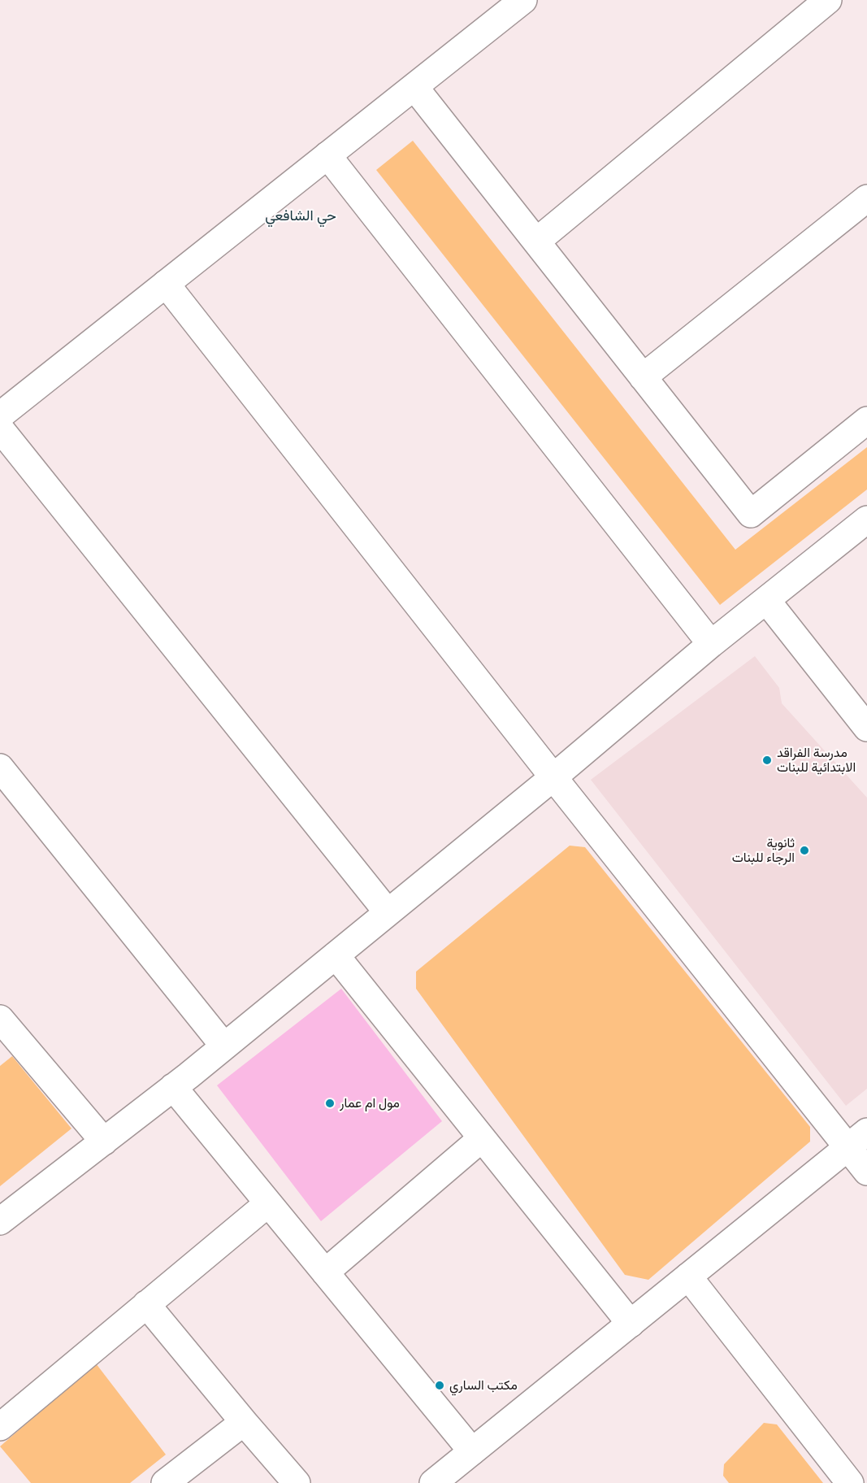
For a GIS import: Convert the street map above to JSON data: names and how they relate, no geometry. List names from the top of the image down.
{
  "districts": ["حي الشافعي"],
  "places": [
    "مدرسة الفراقد الابتدائية للبنات",
    "ثانوية الرجاء للبنات",
    "مول ام عمار",
    "مكتب الساري"
  ]
}
